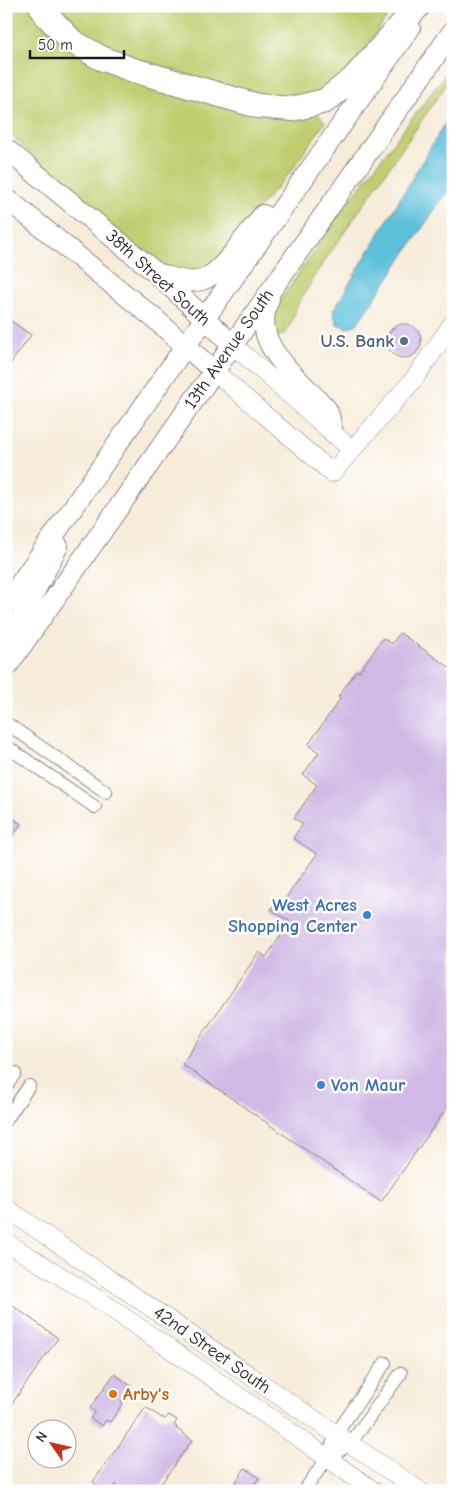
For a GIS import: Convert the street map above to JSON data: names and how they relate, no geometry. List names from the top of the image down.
{
  "streets": {
    "main road": ["38th Street South", "13th Avenue South", "42nd Street South"]
  },
  "crossings": [
    ["38th Street South", "13th Avenue South"]
  ],
  "places": [
    "U.S. Bank",
    "West Acres Shopping Center",
    "Von Maur",
    "Arby's"
  ],
  "scale_bar": "50 m",
  "north": "top left"
}
